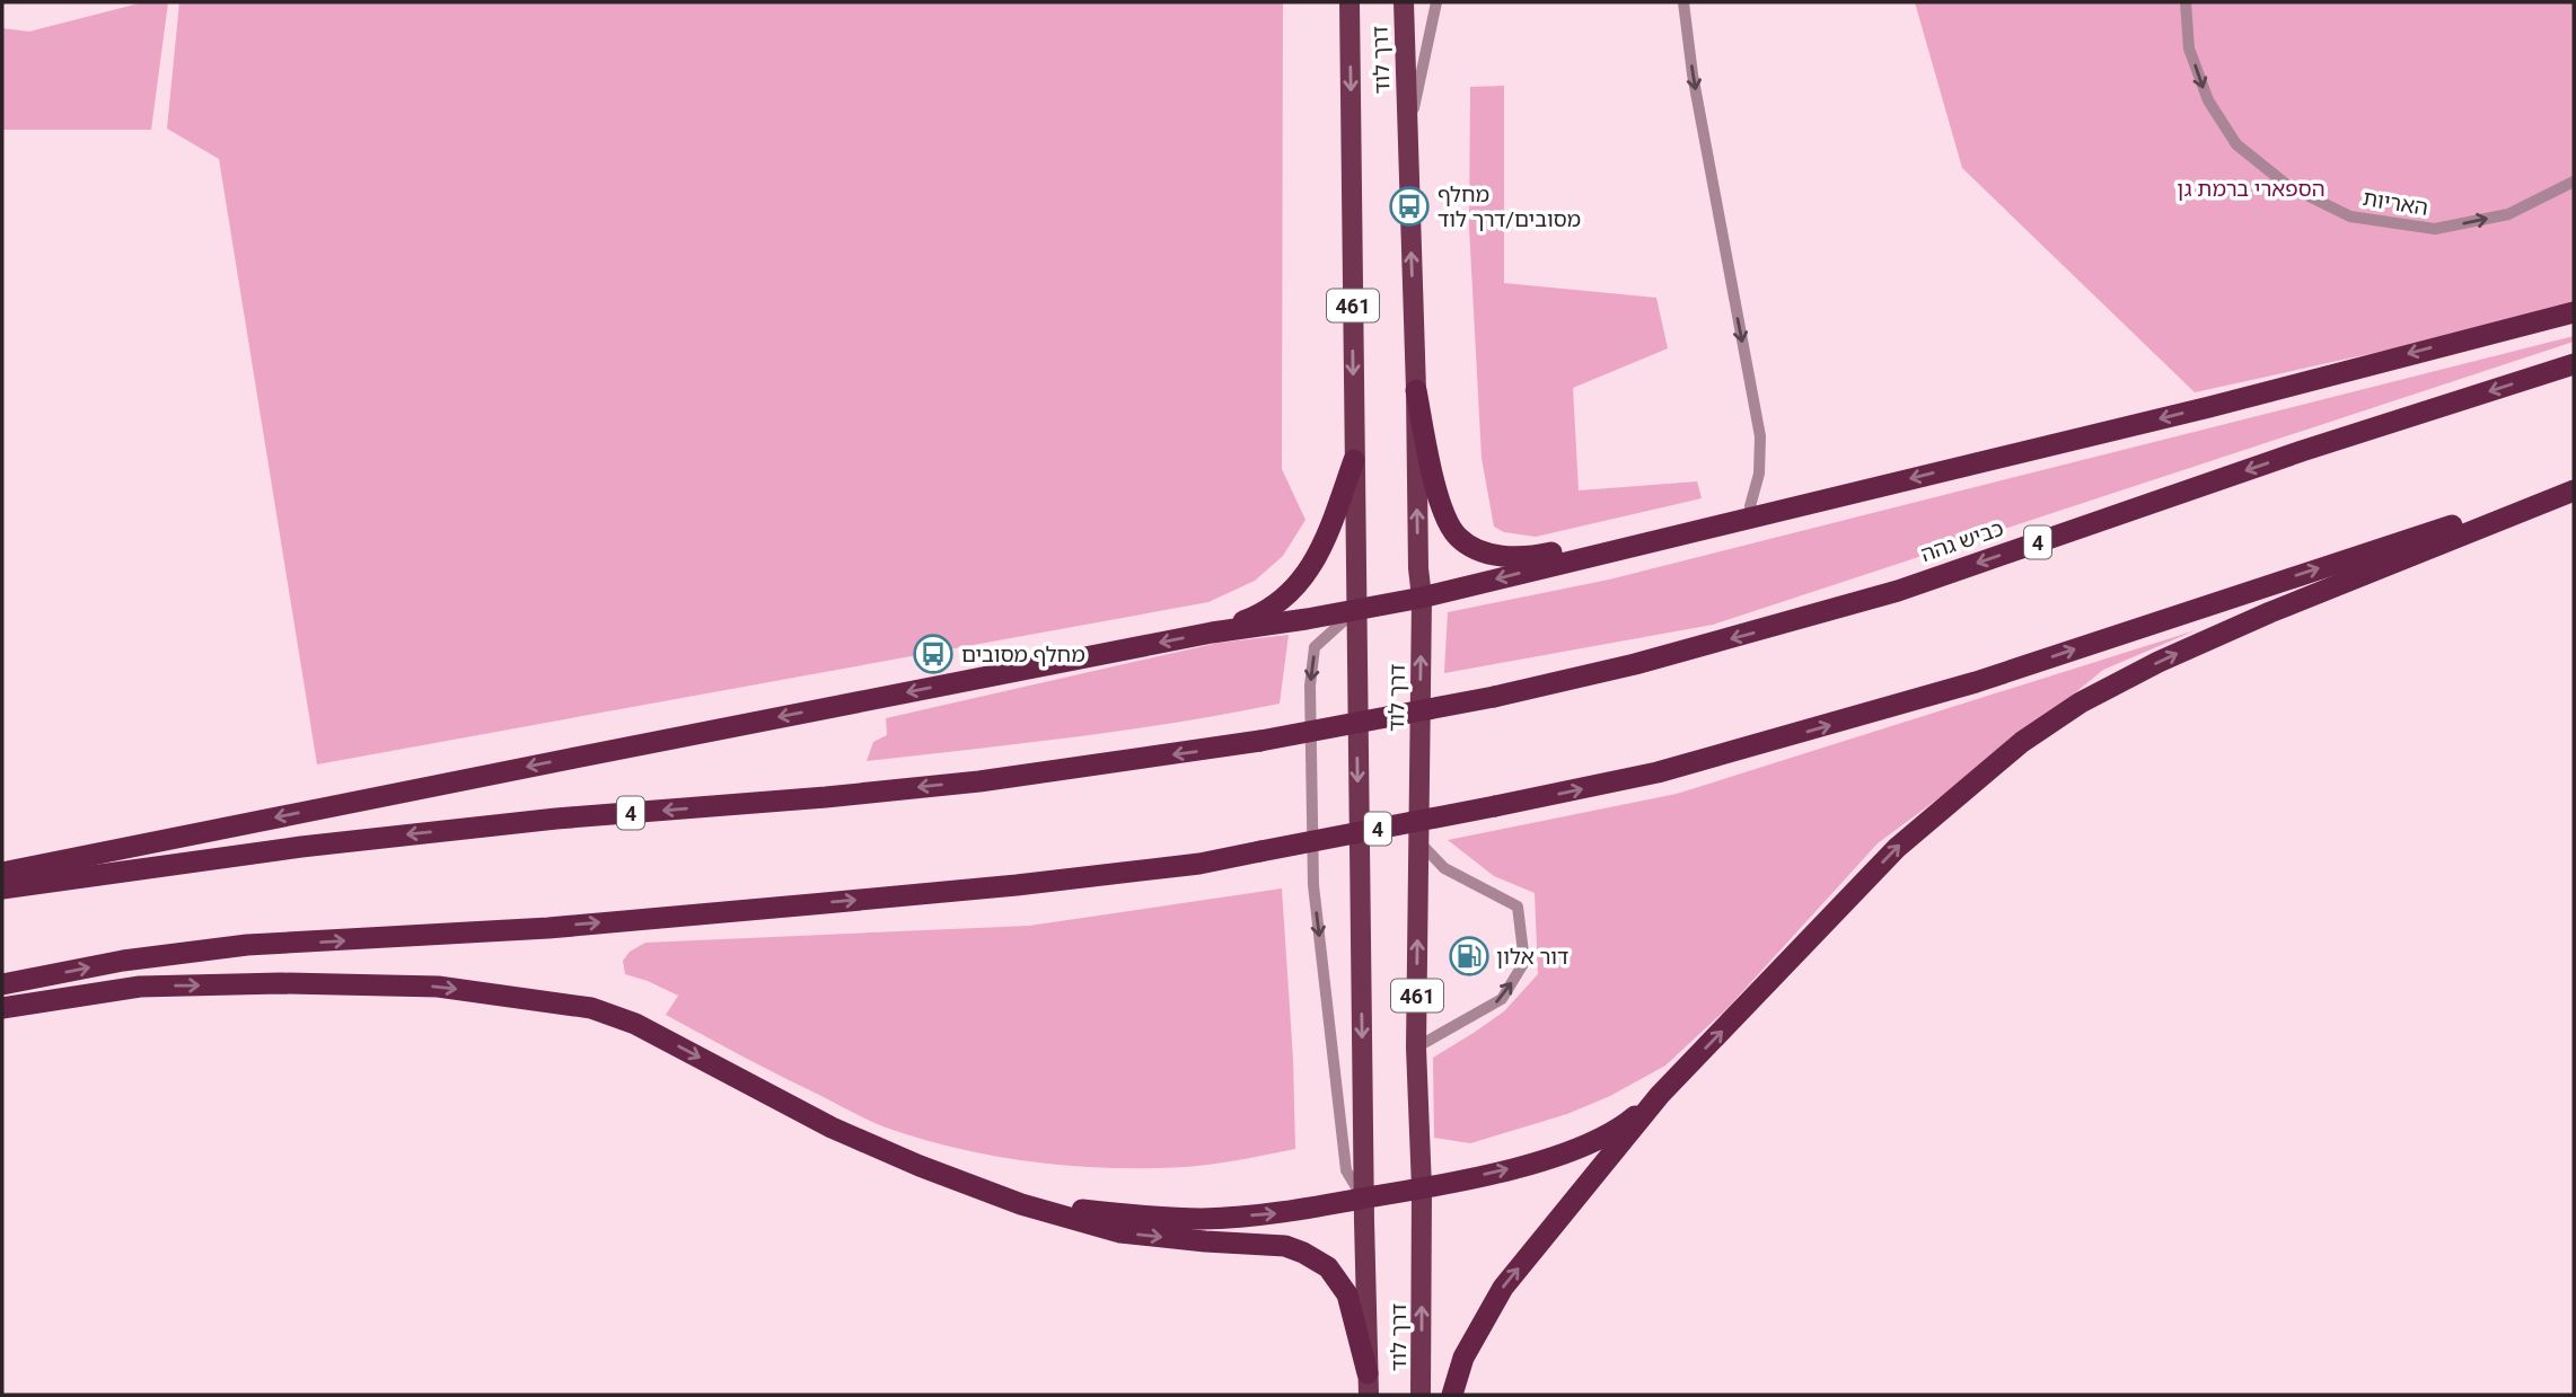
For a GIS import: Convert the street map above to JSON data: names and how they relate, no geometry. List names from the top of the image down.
{
  "streets": {
    "highway": ["כביש גהה", "4"],
    "main road": ["דרך לוד", "461"],
    "lane": ["האריות"]
  },
  "one_way": ["האריות"],
  "parks": ["הספארי ברמת גן"],
  "places": {
    "bus stop": ["מחלף מסובים/דרך לוד", "מחלף מסובים"],
    "fuel station": ["דור אלון"]
  }
}
